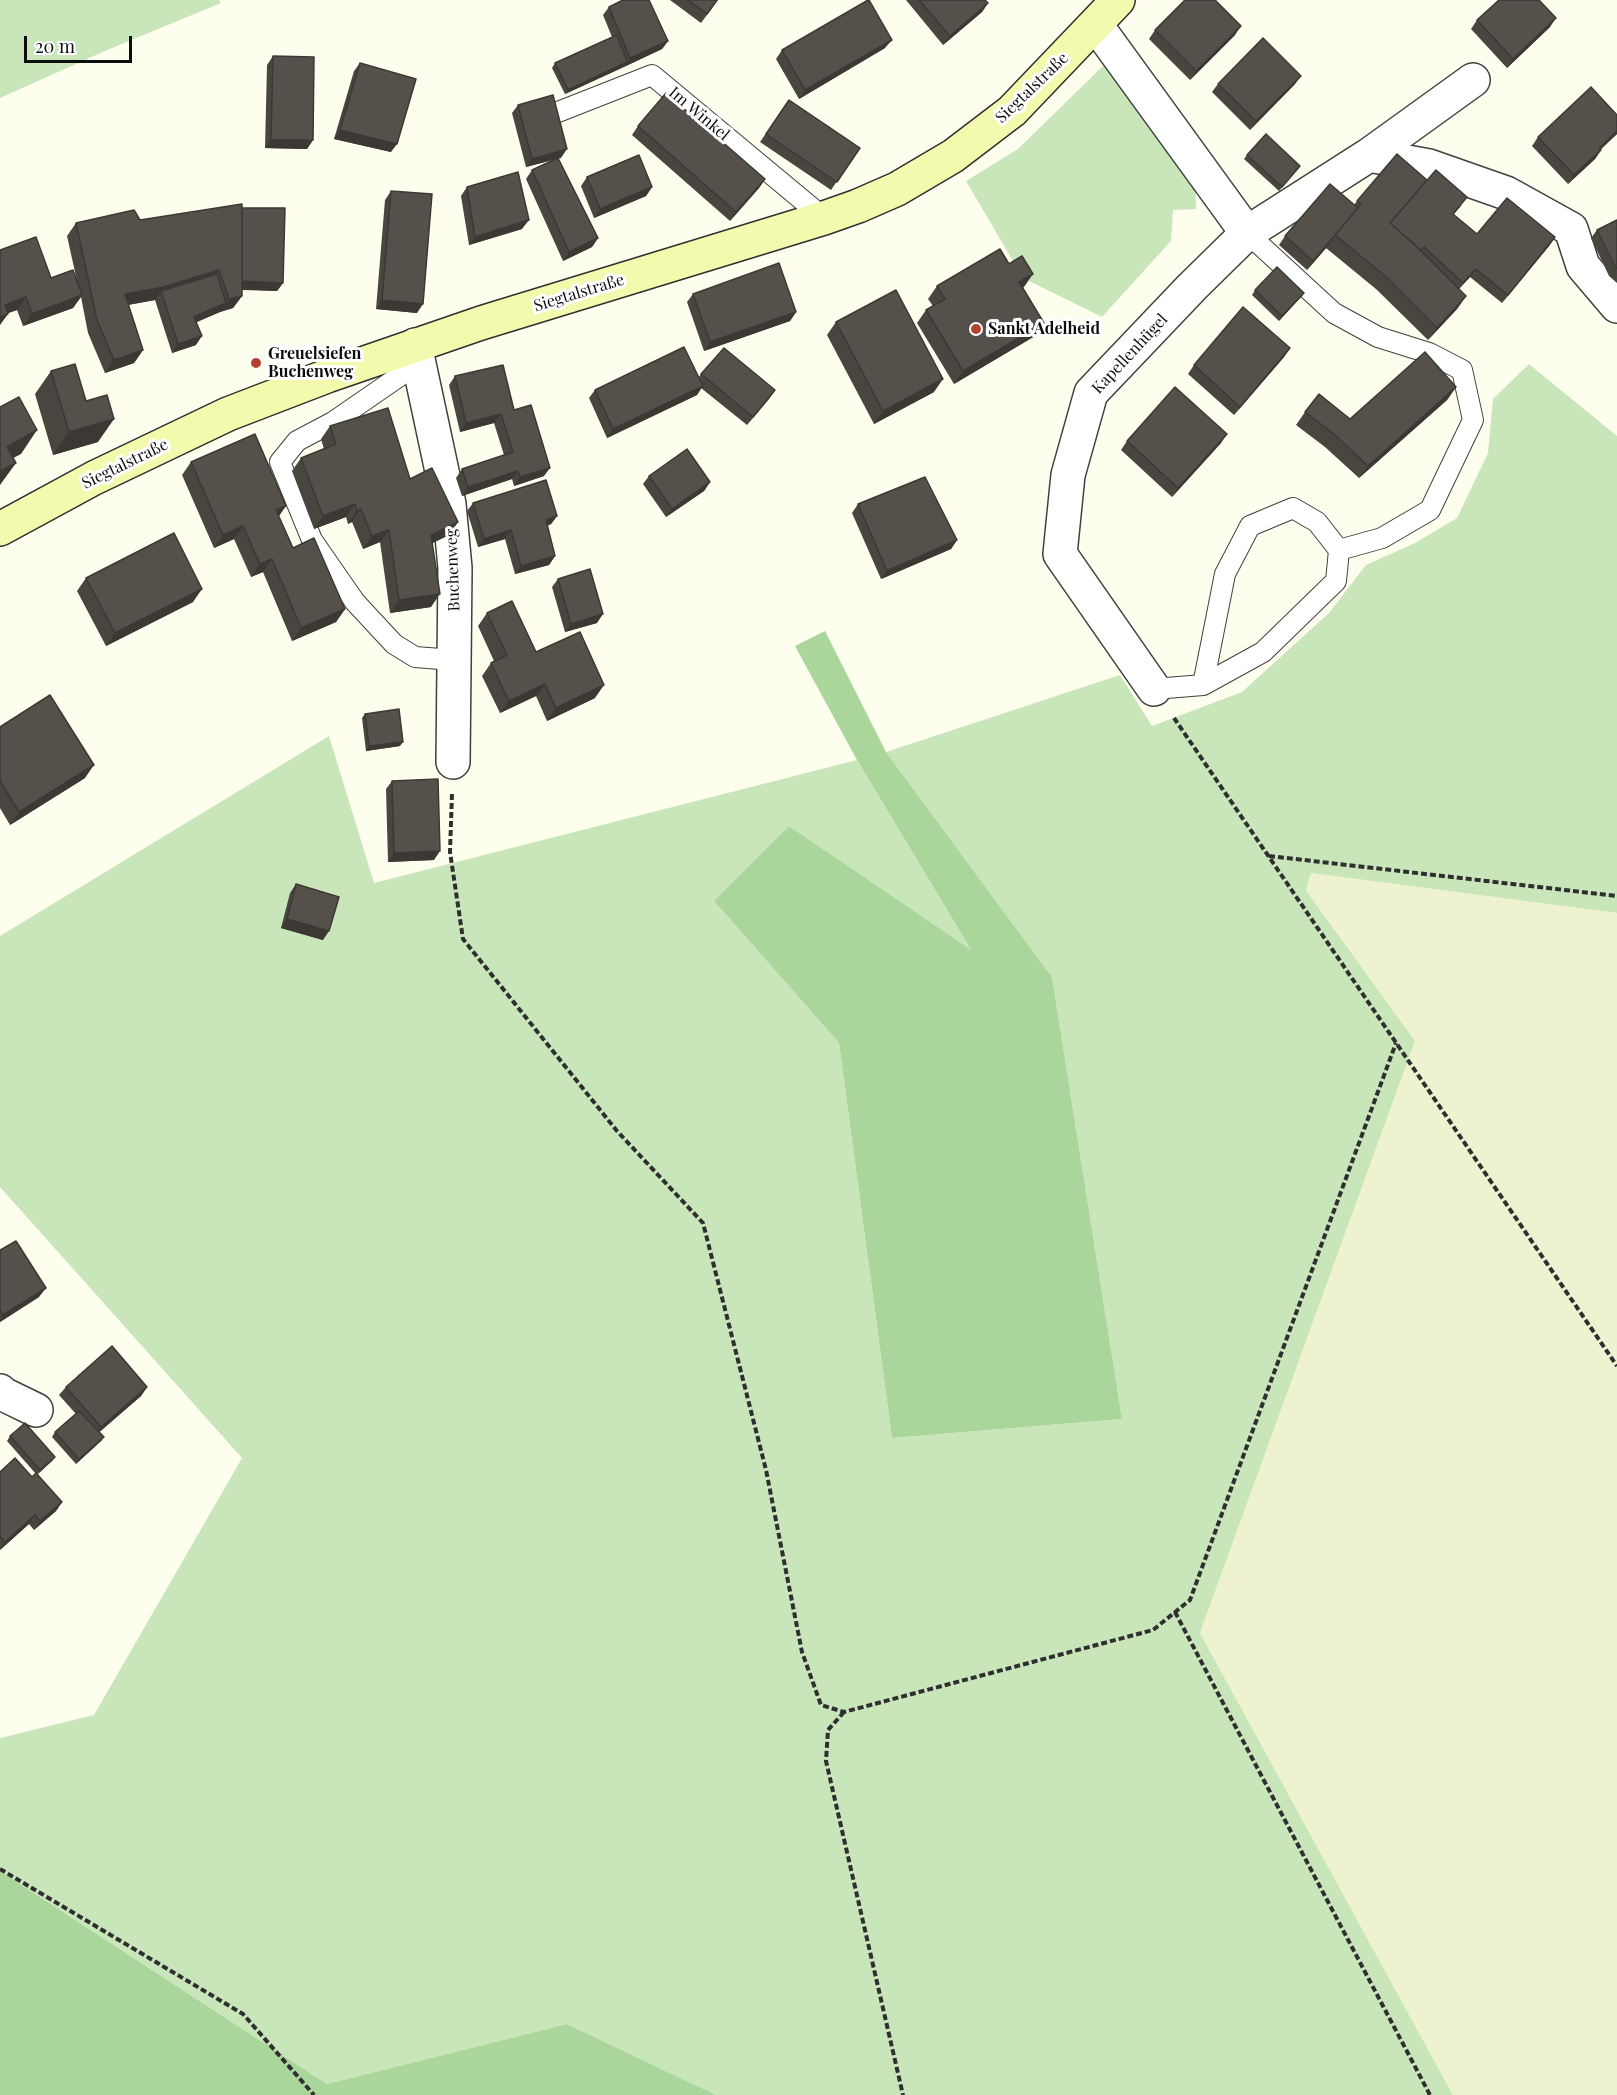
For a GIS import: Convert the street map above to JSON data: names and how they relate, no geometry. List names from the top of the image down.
{
  "streets": {
    "main road": ["Siegtalstraße"],
    "street": ["Kapellenhügel", "Buchenweg"],
    "lane": ["Im Winkel"]
  },
  "crossings": [
    ["Siegtalstraße", "Im Winkel"],
    ["Siegtalstraße", "Buchenweg"]
  ],
  "places": ["Sankt Adelheid", "Greuelsiefen Buchenweg"],
  "scale_bar": "20 m"
}
